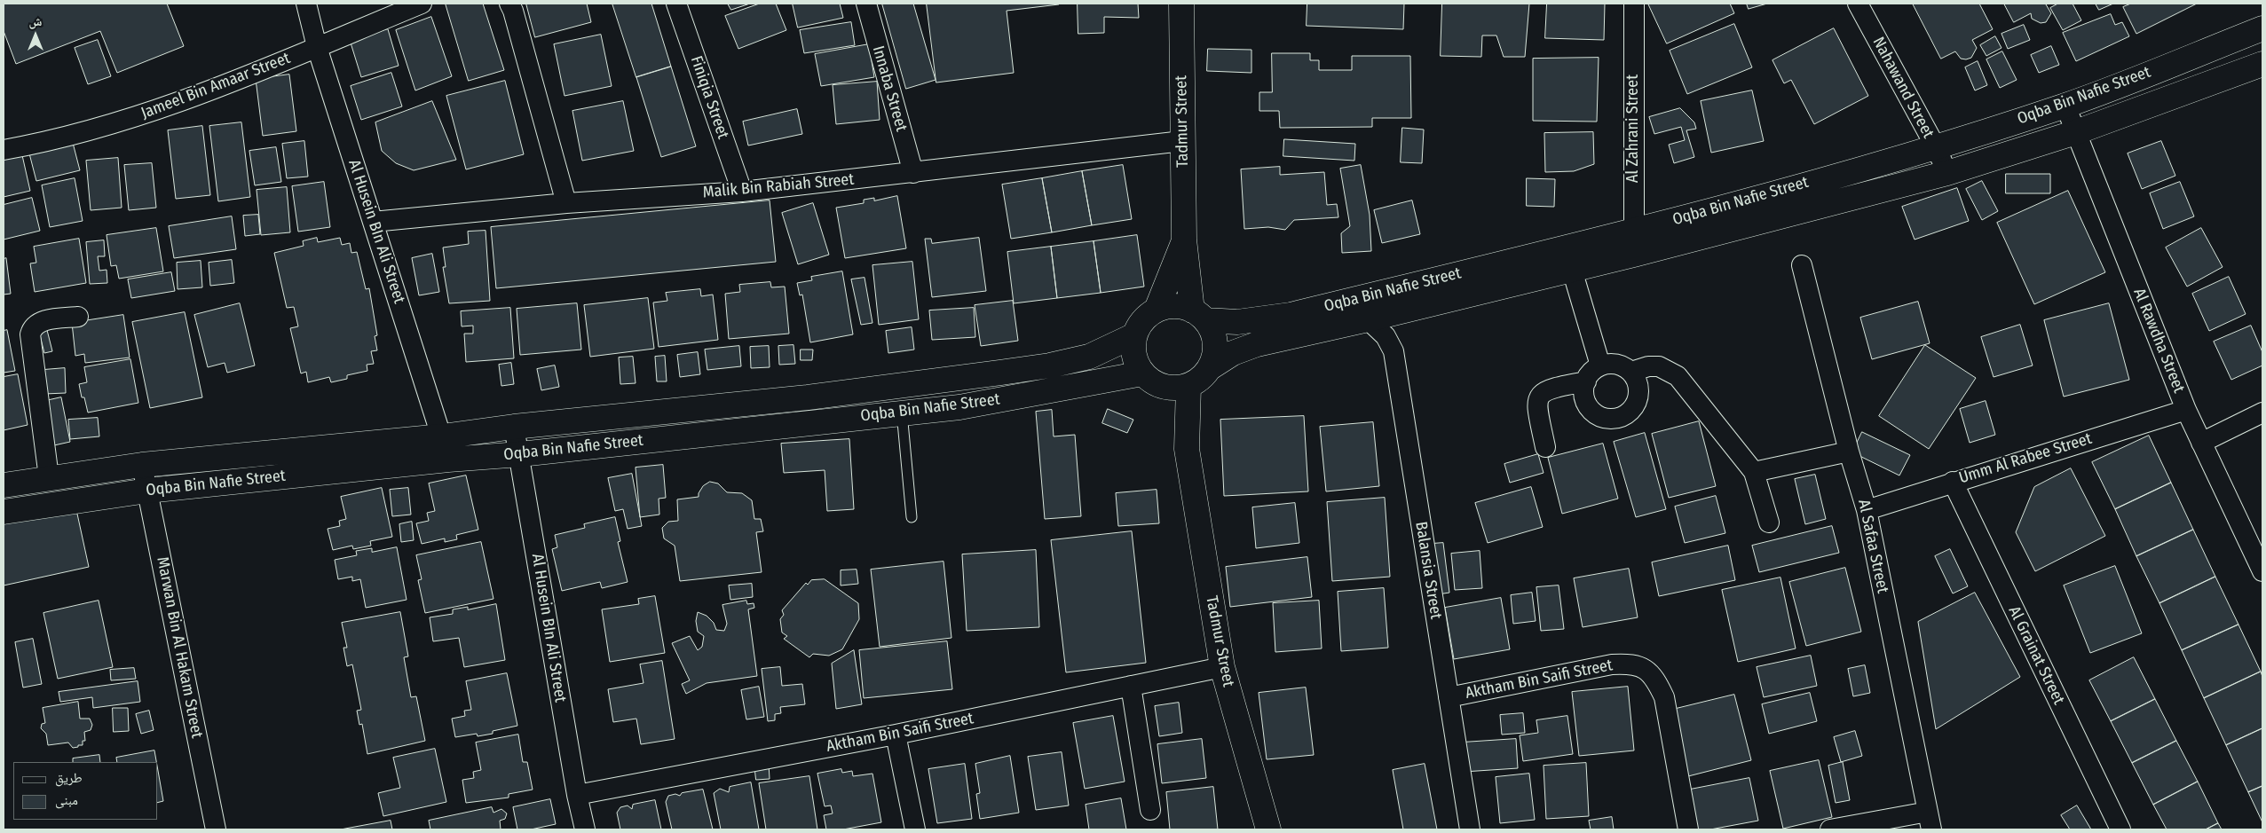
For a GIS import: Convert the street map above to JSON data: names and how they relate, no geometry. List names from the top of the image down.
{
  "streets": {
    "street": [
      "Jameel Bin Amaar Street",
      "Nahawand Street",
      "Innaba Street",
      "Oqba Bin Nafie Street",
      "Finiqia Street",
      "Tadmur Street",
      "Al Zahrani Street",
      "Malik Bin Rabiah Street",
      "Al Husein BIn Ali Street",
      "Al Rawdha Street",
      "Umm Al Rabee Street",
      "Al Safaa Street",
      "Balansia Street",
      "Marwan Bin Al Hakam Street",
      "Al Grainat Street",
      "Aktham Bin Saifi Street"
    ]
  },
  "crossings": [
    ["Jameel Bin Amaar Street", "Al Husein BIn Ali Street"],
    ["Nahawand Street", "Oqba Bin Nafie Street"],
    ["Innaba Street", "Malik Bin Rabiah Street"],
    ["Oqba Bin Nafie Street", "Tadmur Street"],
    ["Oqba Bin Nafie Street", "Al Zahrani Street"],
    ["Oqba Bin Nafie Street", "Al Husein BIn Ali Street"],
    ["Oqba Bin Nafie Street", "Al Rawdha Street"],
    ["Oqba Bin Nafie Street", "Balansia Street"],
    ["Oqba Bin Nafie Street", "Marwan Bin Al Hakam Street"],
    ["Finiqia Street", "Malik Bin Rabiah Street"],
    ["Tadmur Street", "Malik Bin Rabiah Street"],
    ["Tadmur Street", "Aktham Bin Saifi Street"],
    ["Malik Bin Rabiah Street", "Al Husein BIn Ali Street"],
    ["Al Husein BIn Ali Street", "Aktham Bin Saifi Street"],
    ["Al Rawdha Street", "Umm Al Rabee Street"],
    ["Umm Al Rabee Street", "Al Safaa Street"],
    ["Umm Al Rabee Street", "Al Grainat Street"],
    ["Balansia Street", "Aktham Bin Saifi Street"]
  ],
  "legend": ["طريق", "مبنى"],
  "north": "top"
}
